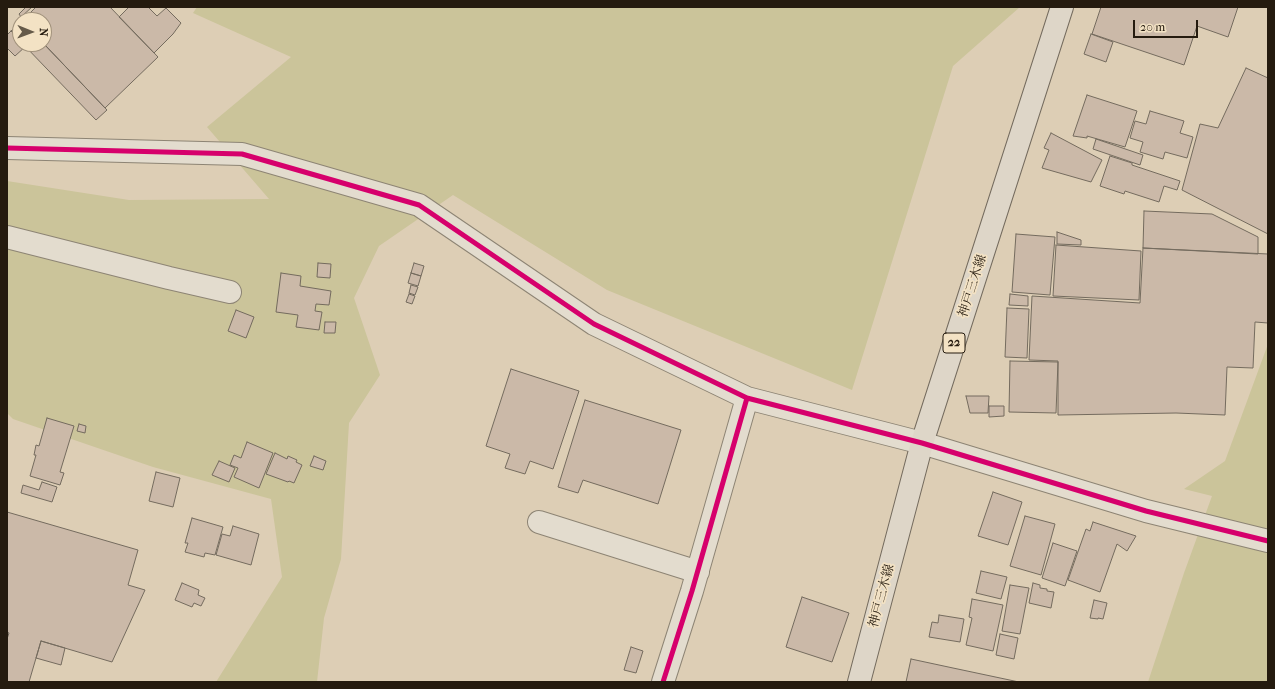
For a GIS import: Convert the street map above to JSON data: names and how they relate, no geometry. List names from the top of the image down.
{
  "streets": {
    "main road": ["神戸三木線", "22"]
  },
  "scale_bar": "20 m",
  "north": "right"
}
